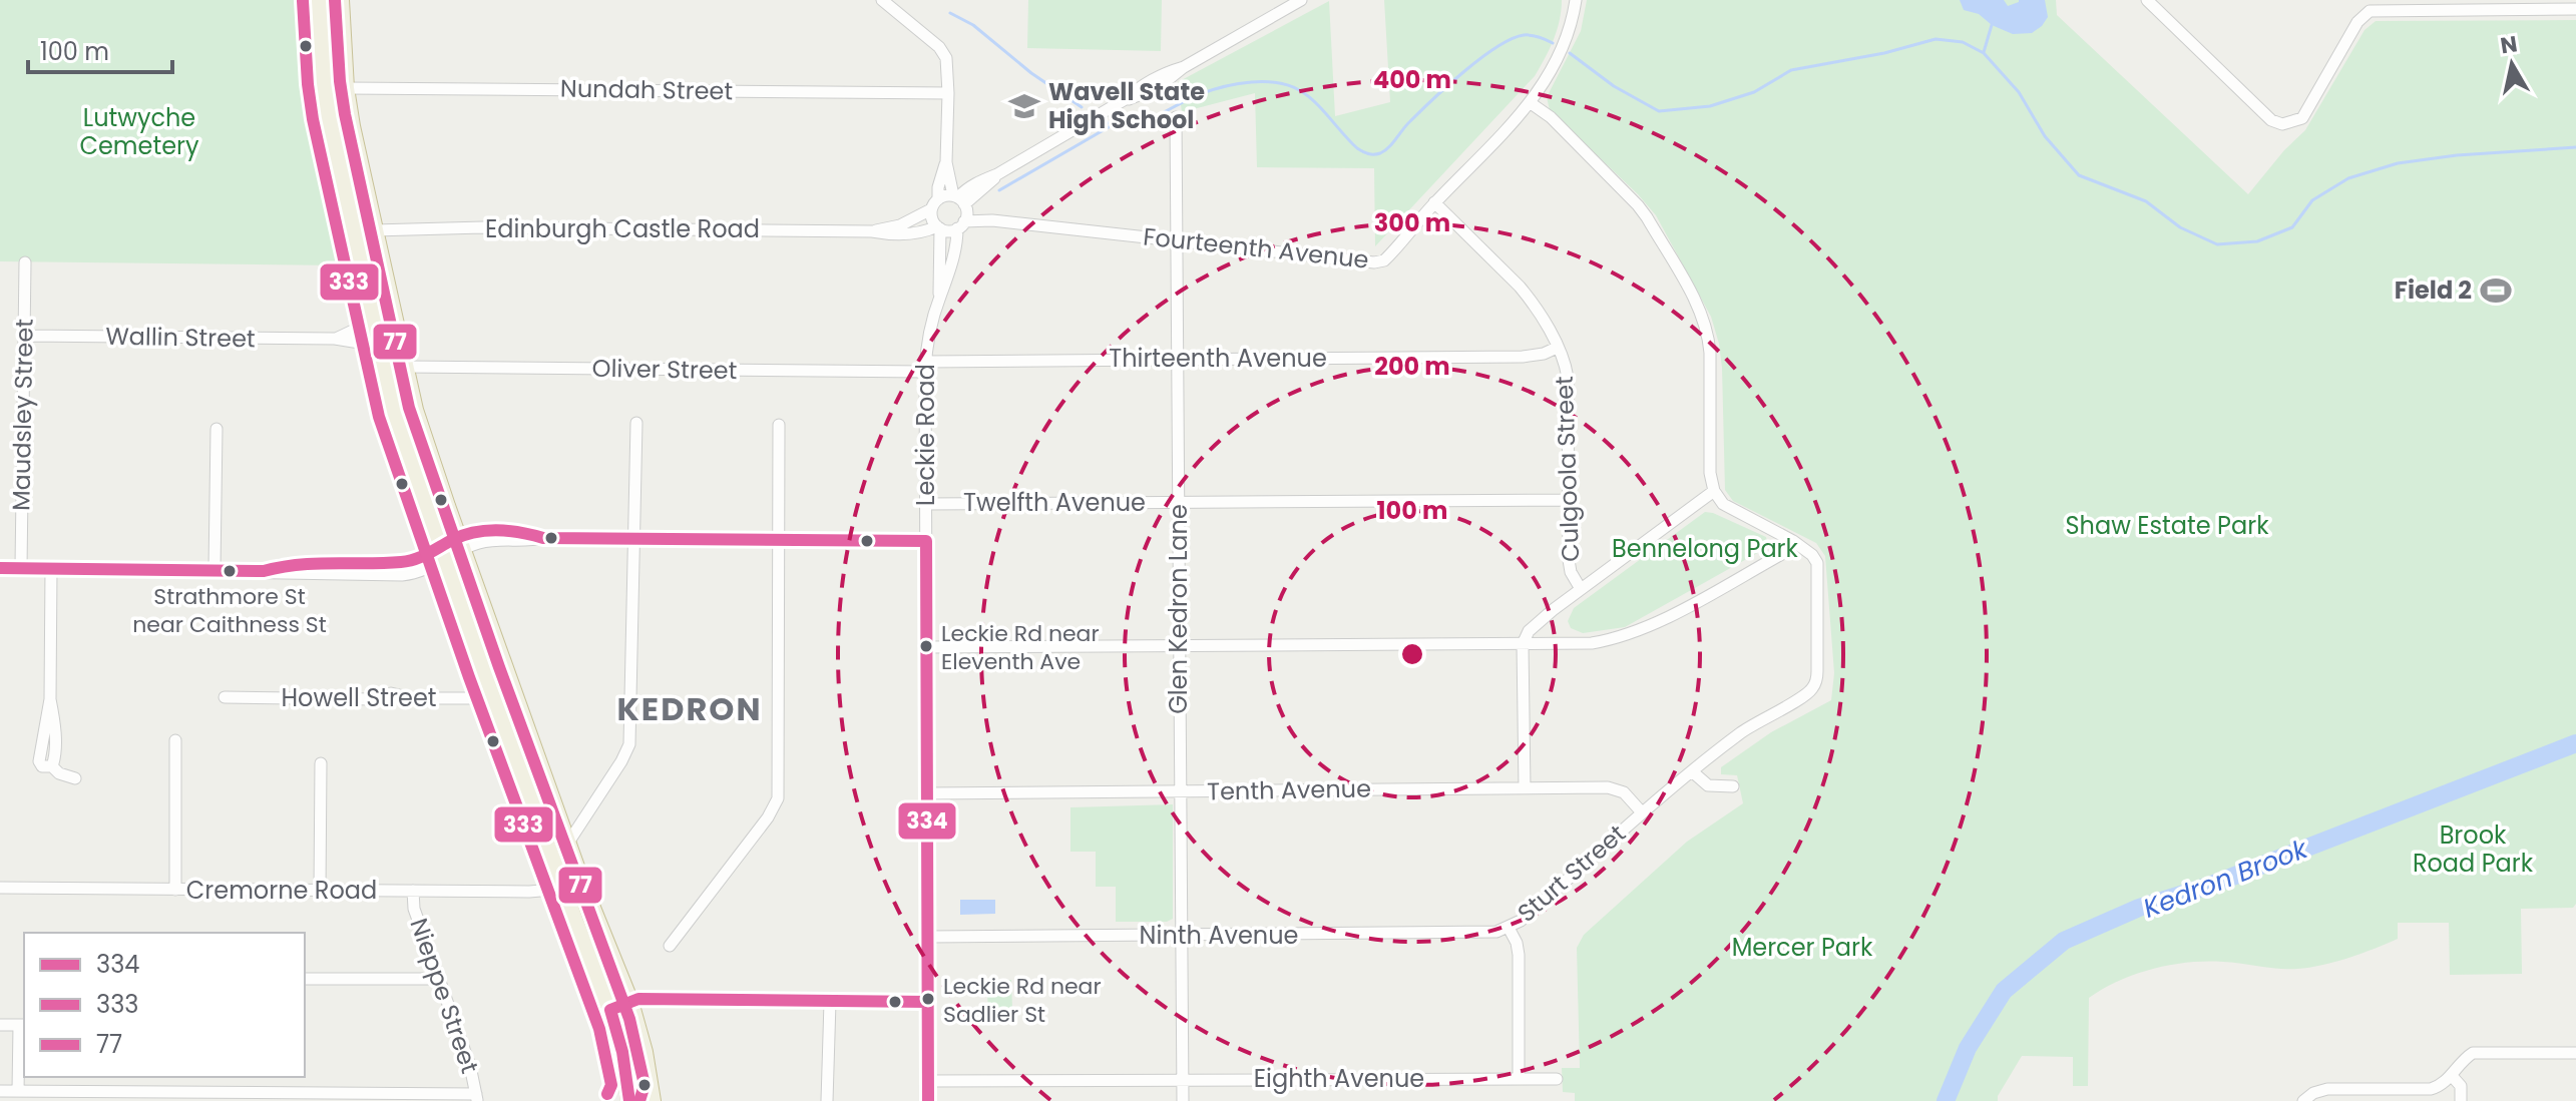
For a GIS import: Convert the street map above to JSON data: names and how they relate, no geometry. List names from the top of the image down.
{
  "streets": {
    "street": [
      "Nundah Street",
      "Edinburgh Castle Road",
      "Fourteenth Avenue",
      "Wallin Street",
      "Thirteenth Avenue",
      "Oliver Street",
      "Maudsley Street",
      "Leckie Road",
      "Culgoola Street",
      "Twelfth Avenue",
      "Glen Kedron Lane",
      "Howell Street",
      "Tenth Avenue",
      "Sturt Street",
      "Cremorne Road",
      "Ninth Avenue",
      "Nieppe Street",
      "Eighth Avenue"
    ]
  },
  "crossings": [
    ["Edinburgh Castle Road", "Fourteenth Avenue"],
    ["Edinburgh Castle Road", "Leckie Road"],
    ["Fourteenth Avenue", "Leckie Road"],
    ["Fourteenth Avenue", "Culgoola Street"],
    ["Fourteenth Avenue", "Glen Kedron Lane"],
    ["Wallin Street", "Maudsley Street"],
    ["Thirteenth Avenue", "Oliver Street"],
    ["Thirteenth Avenue", "Leckie Road"],
    ["Thirteenth Avenue", "Culgoola Street"],
    ["Thirteenth Avenue", "Glen Kedron Lane"],
    ["Oliver Street", "Leckie Road"],
    ["Leckie Road", "Twelfth Avenue"],
    ["Leckie Road", "Tenth Avenue"],
    ["Leckie Road", "Ninth Avenue"],
    ["Leckie Road", "Eighth Avenue"],
    ["Culgoola Street", "Twelfth Avenue"],
    ["Twelfth Avenue", "Glen Kedron Lane"],
    ["Glen Kedron Lane", "Tenth Avenue"],
    ["Glen Kedron Lane", "Ninth Avenue"],
    ["Glen Kedron Lane", "Eighth Avenue"],
    ["Tenth Avenue", "Sturt Street"],
    ["Sturt Street", "Ninth Avenue"],
    ["Sturt Street", "Eighth Avenue"],
    ["Cremorne Road", "Nieppe Street"]
  ],
  "districts": ["KEDRON"],
  "water": ["Kedron Brook"],
  "parks": [
    "Lutwyche Cemetery",
    "Shaw Estate Park",
    "Bennelong Park",
    "Brook Road Park",
    "Mercer Park"
  ],
  "places": {
    "school or university": ["Wavell State High School"],
    "sports": ["Field 2"],
    "other": ["Strathmore St near Caithness St", "Leckie Rd near Eleventh Ave", "Leckie Rd near Sadlier St"]
  },
  "lines": ["transit line 77", "transit line 333", "transit line 334"],
  "legend": ["334", "333", "77"],
  "scale_bar": "100 m",
  "north": "top",
  "rings": [
    "400 m",
    "300 m",
    "200 m",
    "100 m"
  ]
}
